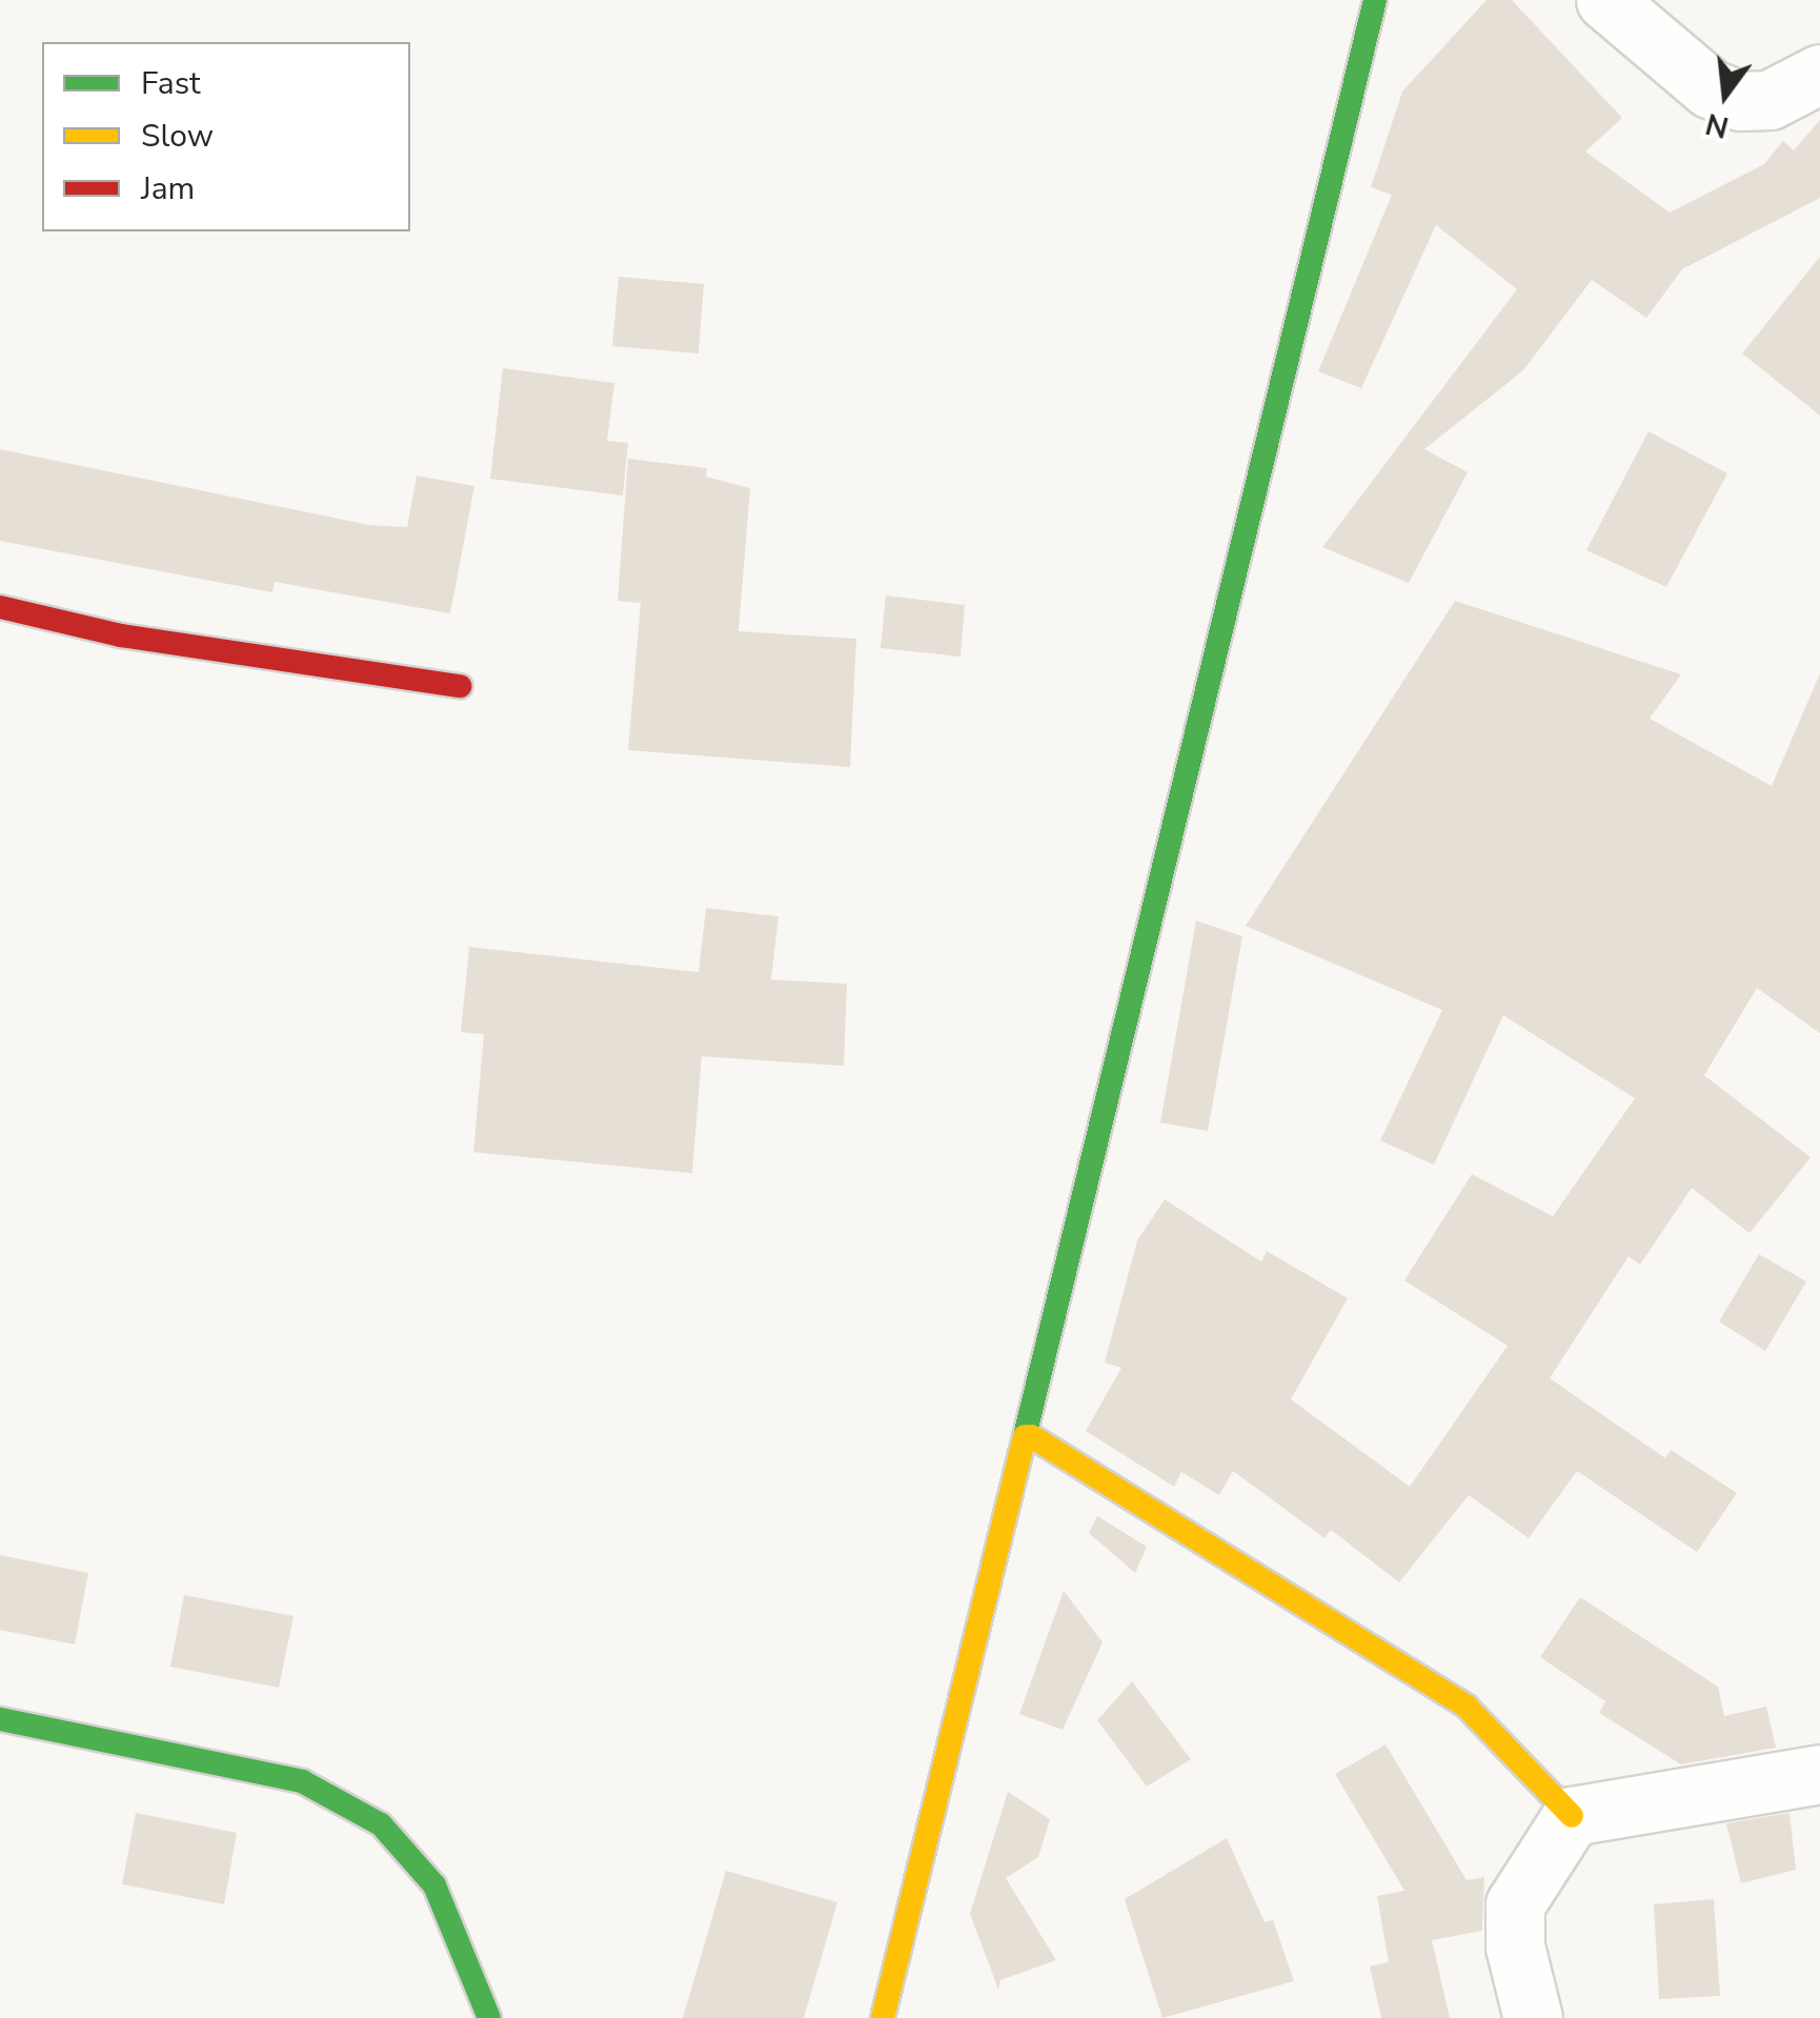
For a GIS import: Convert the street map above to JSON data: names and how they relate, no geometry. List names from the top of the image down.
{
  "legend": ["Fast", "Slow", "Jam"],
  "north": "bottom"
}
